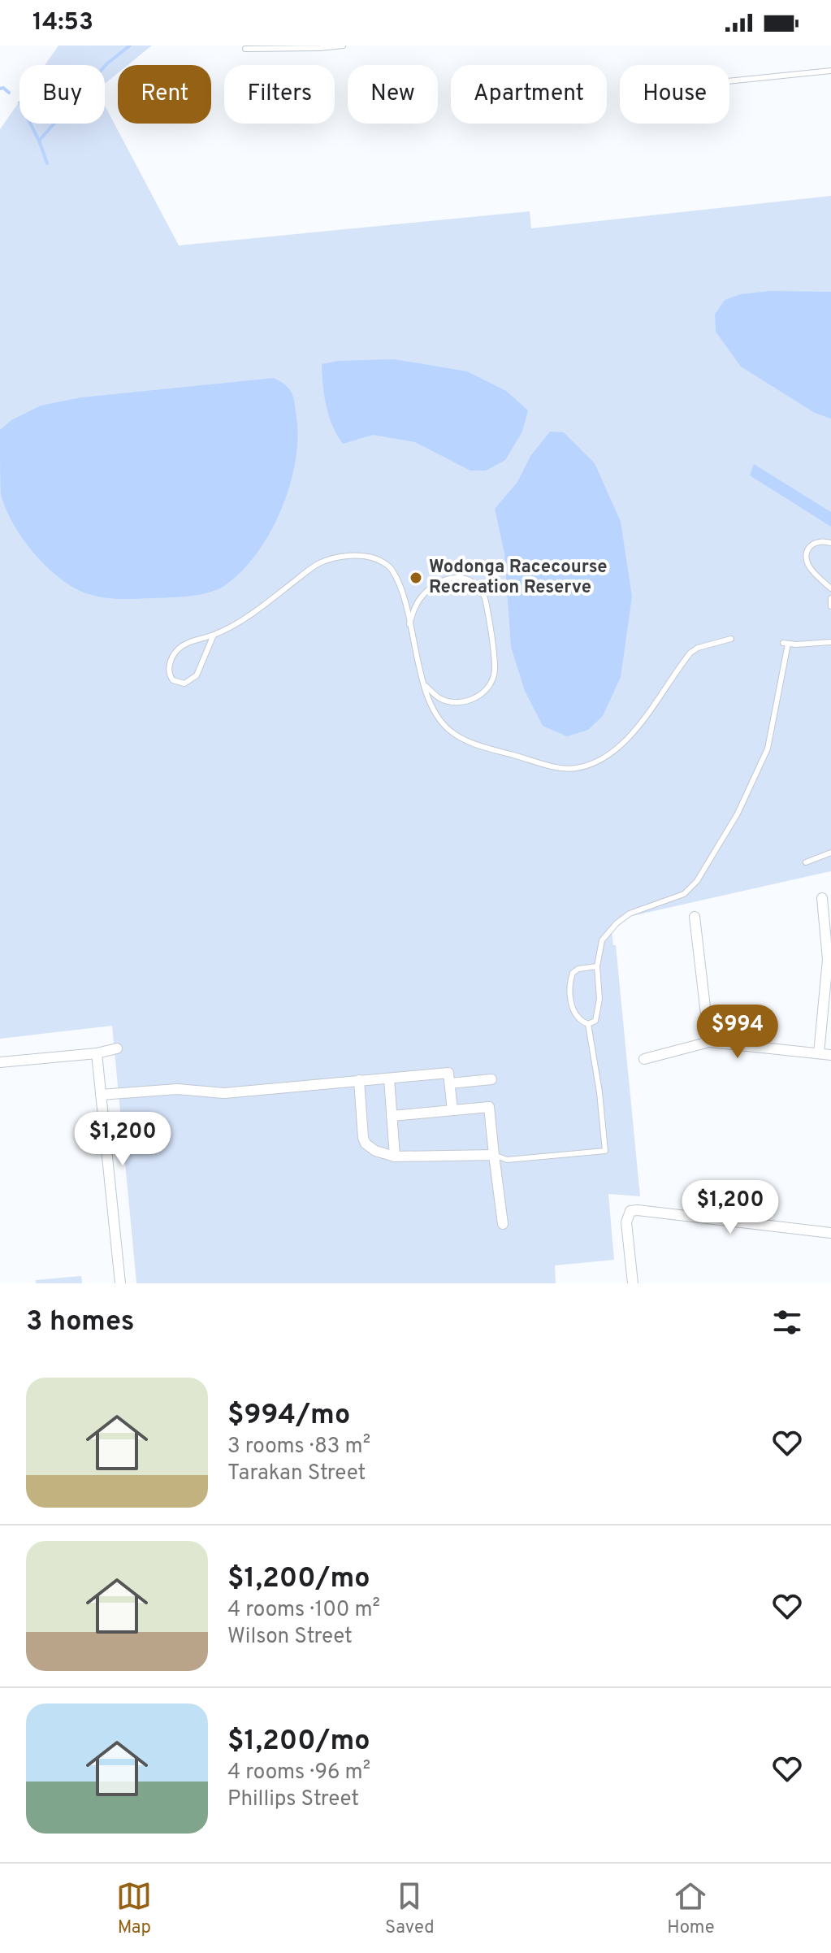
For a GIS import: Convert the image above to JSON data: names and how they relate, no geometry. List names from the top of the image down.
{
  "places": ["Wodonga Racecourse Recreation Reserve"],
  "page": {
    "status": "14:53",
    "chip": [
      "Buy",
      "Rent",
      "Filters",
      "New",
      "Apartment",
      "House"
    ],
    "price": ["$994", "$1,200", "$1,200"],
    "heading": "3 homes",
    "list": [
      {
        "name": "$994/mo",
        "note": "3 rooms · 83 m² · Tarakan Street"
      },
      {
        "name": "$1,200/mo",
        "note": "4 rooms · 100 m² · Wilson Street"
      },
      {
        "name": "$1,200/mo",
        "note": "4 rooms · 96 m² · Phillips Street"
      }
    ],
    "tabs": ["Map", "Saved", "Home"]
  }
}
